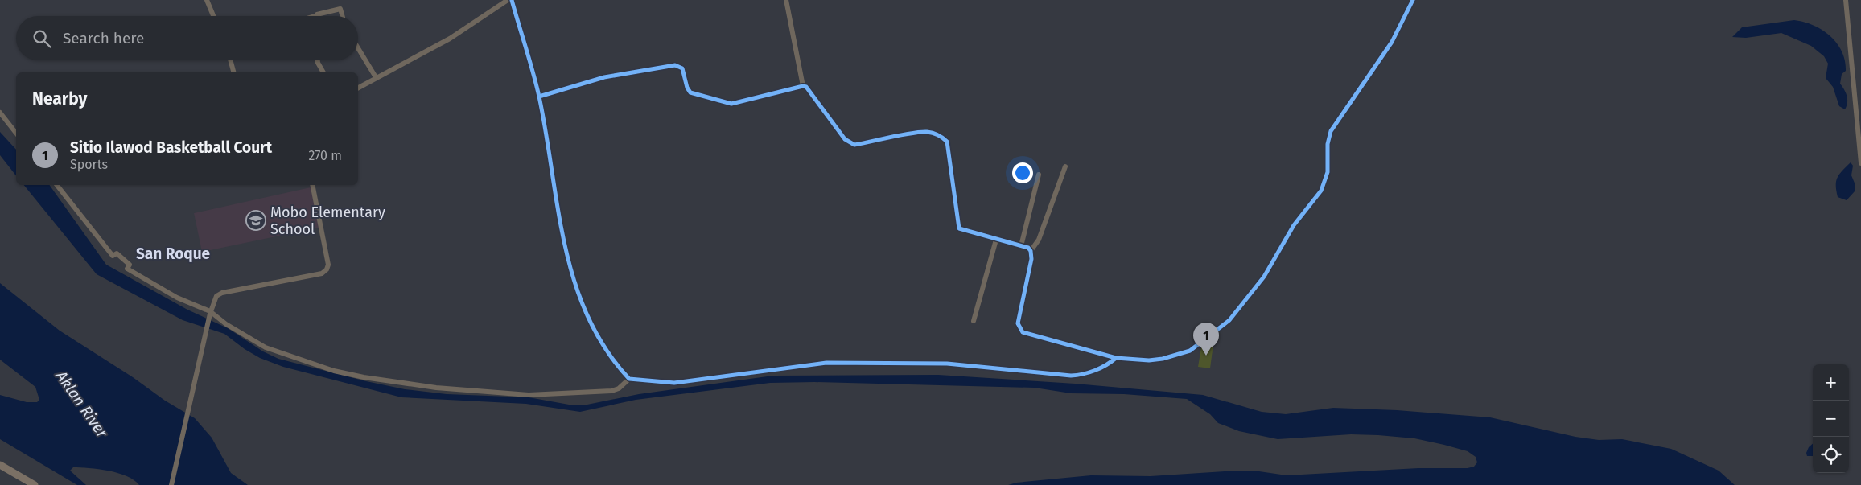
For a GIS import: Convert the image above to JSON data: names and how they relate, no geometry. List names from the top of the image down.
{
  "districts": ["San Roque"],
  "water": ["Aklan River"],
  "places": {
    "school or university": ["Mobo Elementary School"]
  },
  "page": {
    "search": "Search here",
    "heading": "Nearby",
    "list": [
      {
        "mark": "1",
        "name": "Sitio Ilawod Basketball Court",
        "note": "Sports",
        "value": "270 m"
      }
    ],
    "pins": "1",
    "map_buttons": ["+", "−"]
  }
}
